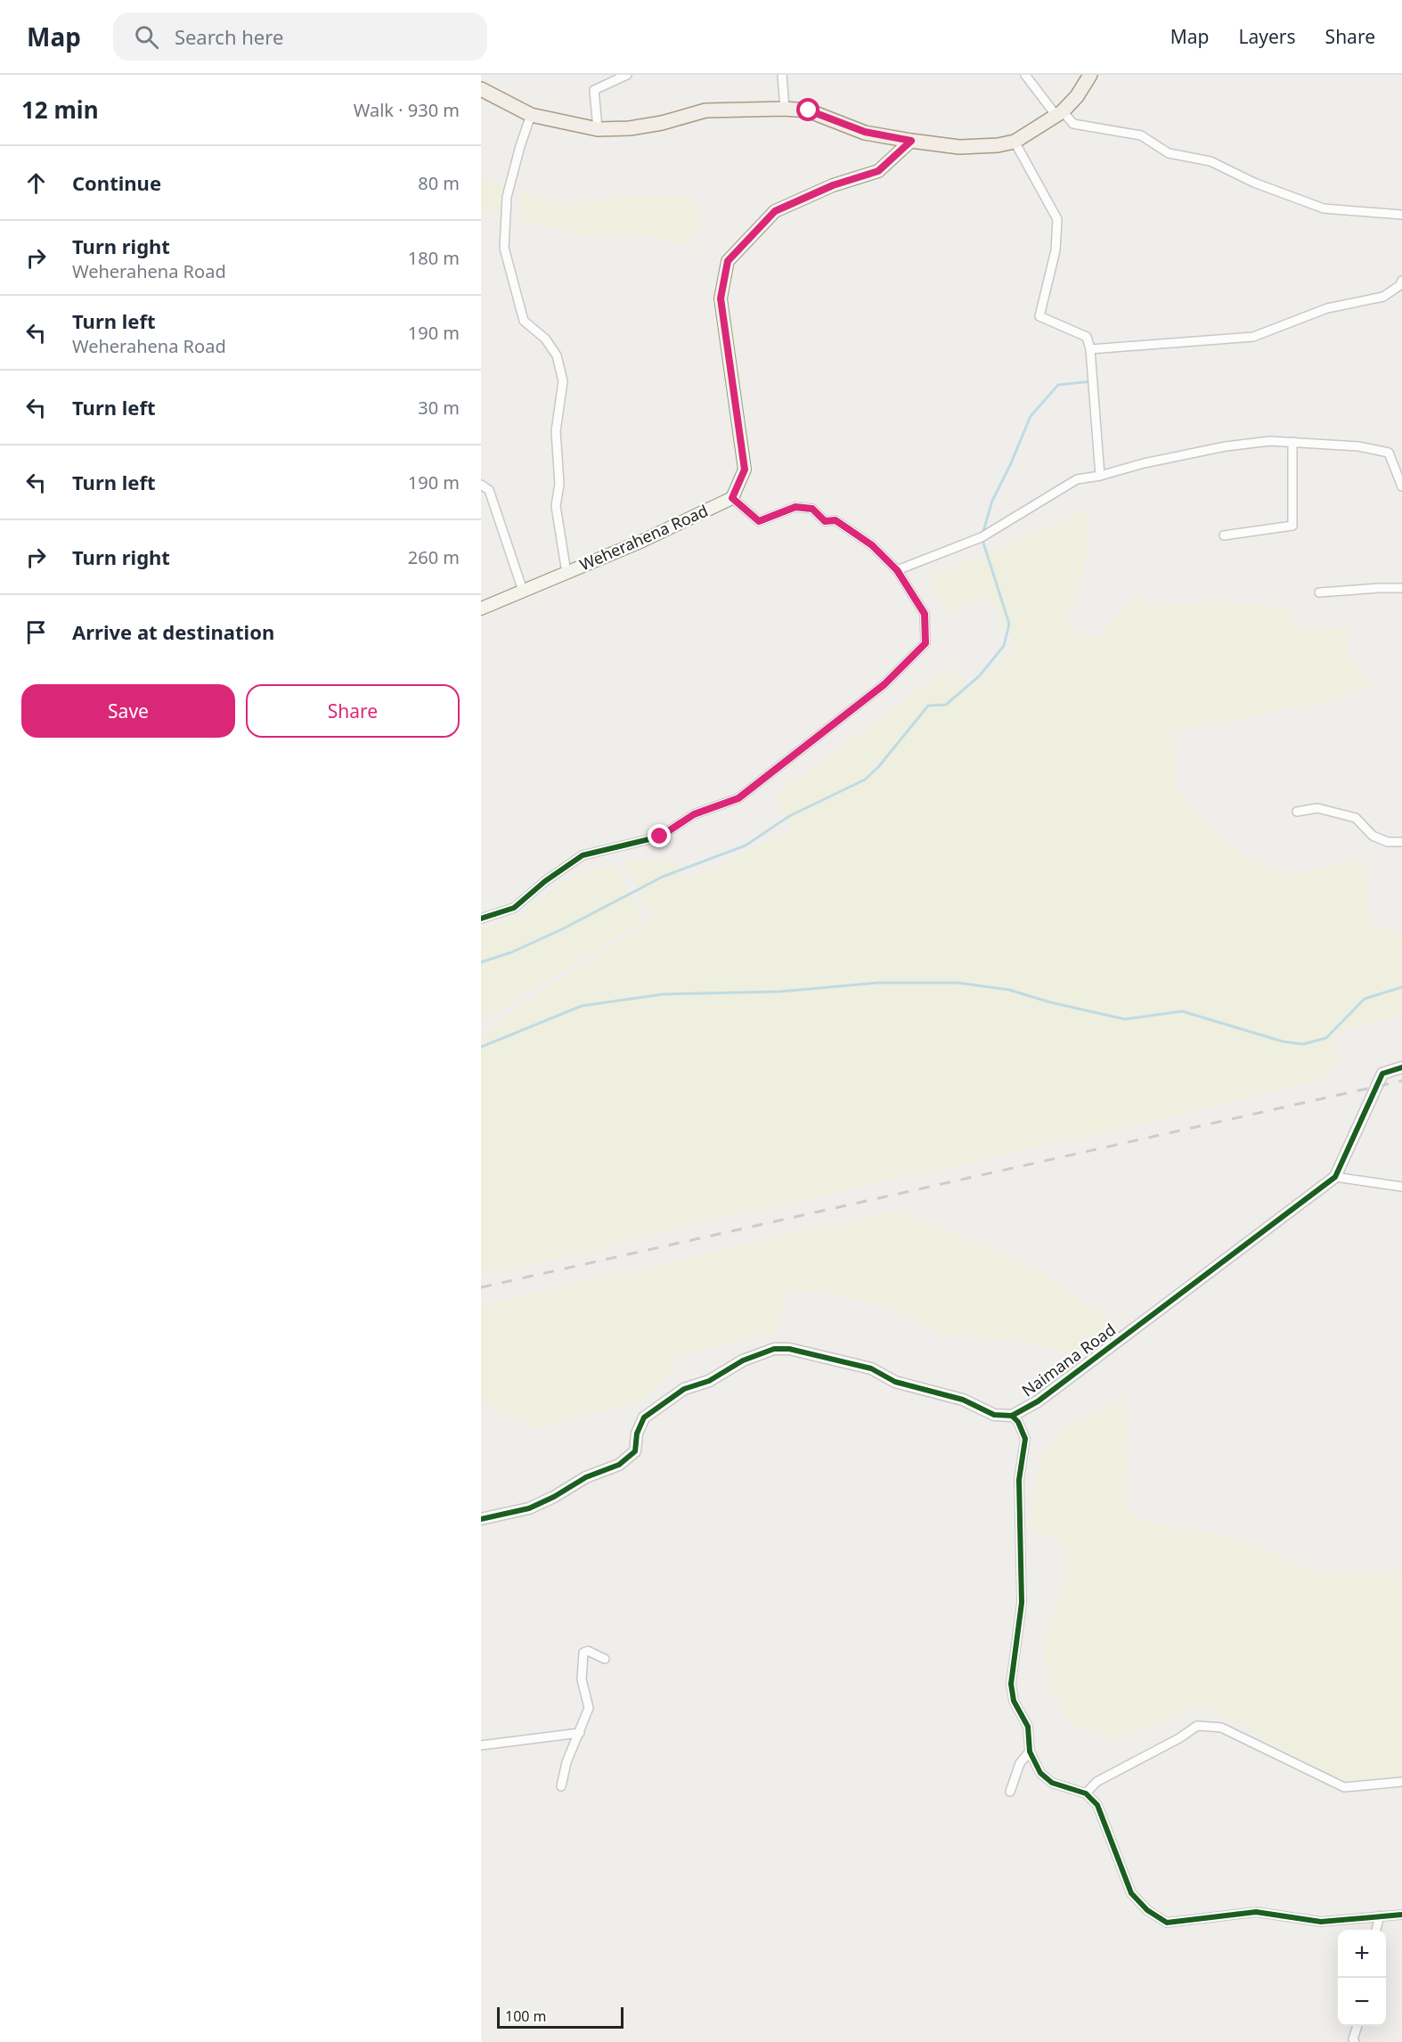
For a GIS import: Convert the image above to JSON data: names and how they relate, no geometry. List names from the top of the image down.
{
  "streets": {
    "main road": ["Weherahena Road"],
    "street": ["Naimana Road"]
  },
  "scale_bar": "100 m",
  "page": {
    "header": "Map",
    "search": "Search here",
    "nav": ["Map", "Layers", "Share"],
    "heading": ["12 min", "Walk · 930 m"],
    "list": [
      ["Continue", "80 m"],
      ["Turn right", "Weherahena Road", "180 m"],
      ["Turn left", "Weherahena Road", "190 m"],
      ["Turn left", "30 m"],
      ["Turn left", "190 m"],
      ["Turn right", "260 m"],
      "Arrive at destination"
    ],
    "buttons": ["Save", "Share"],
    "map_buttons": ["+", "−"],
    "scale": "100 m"
  }
}
